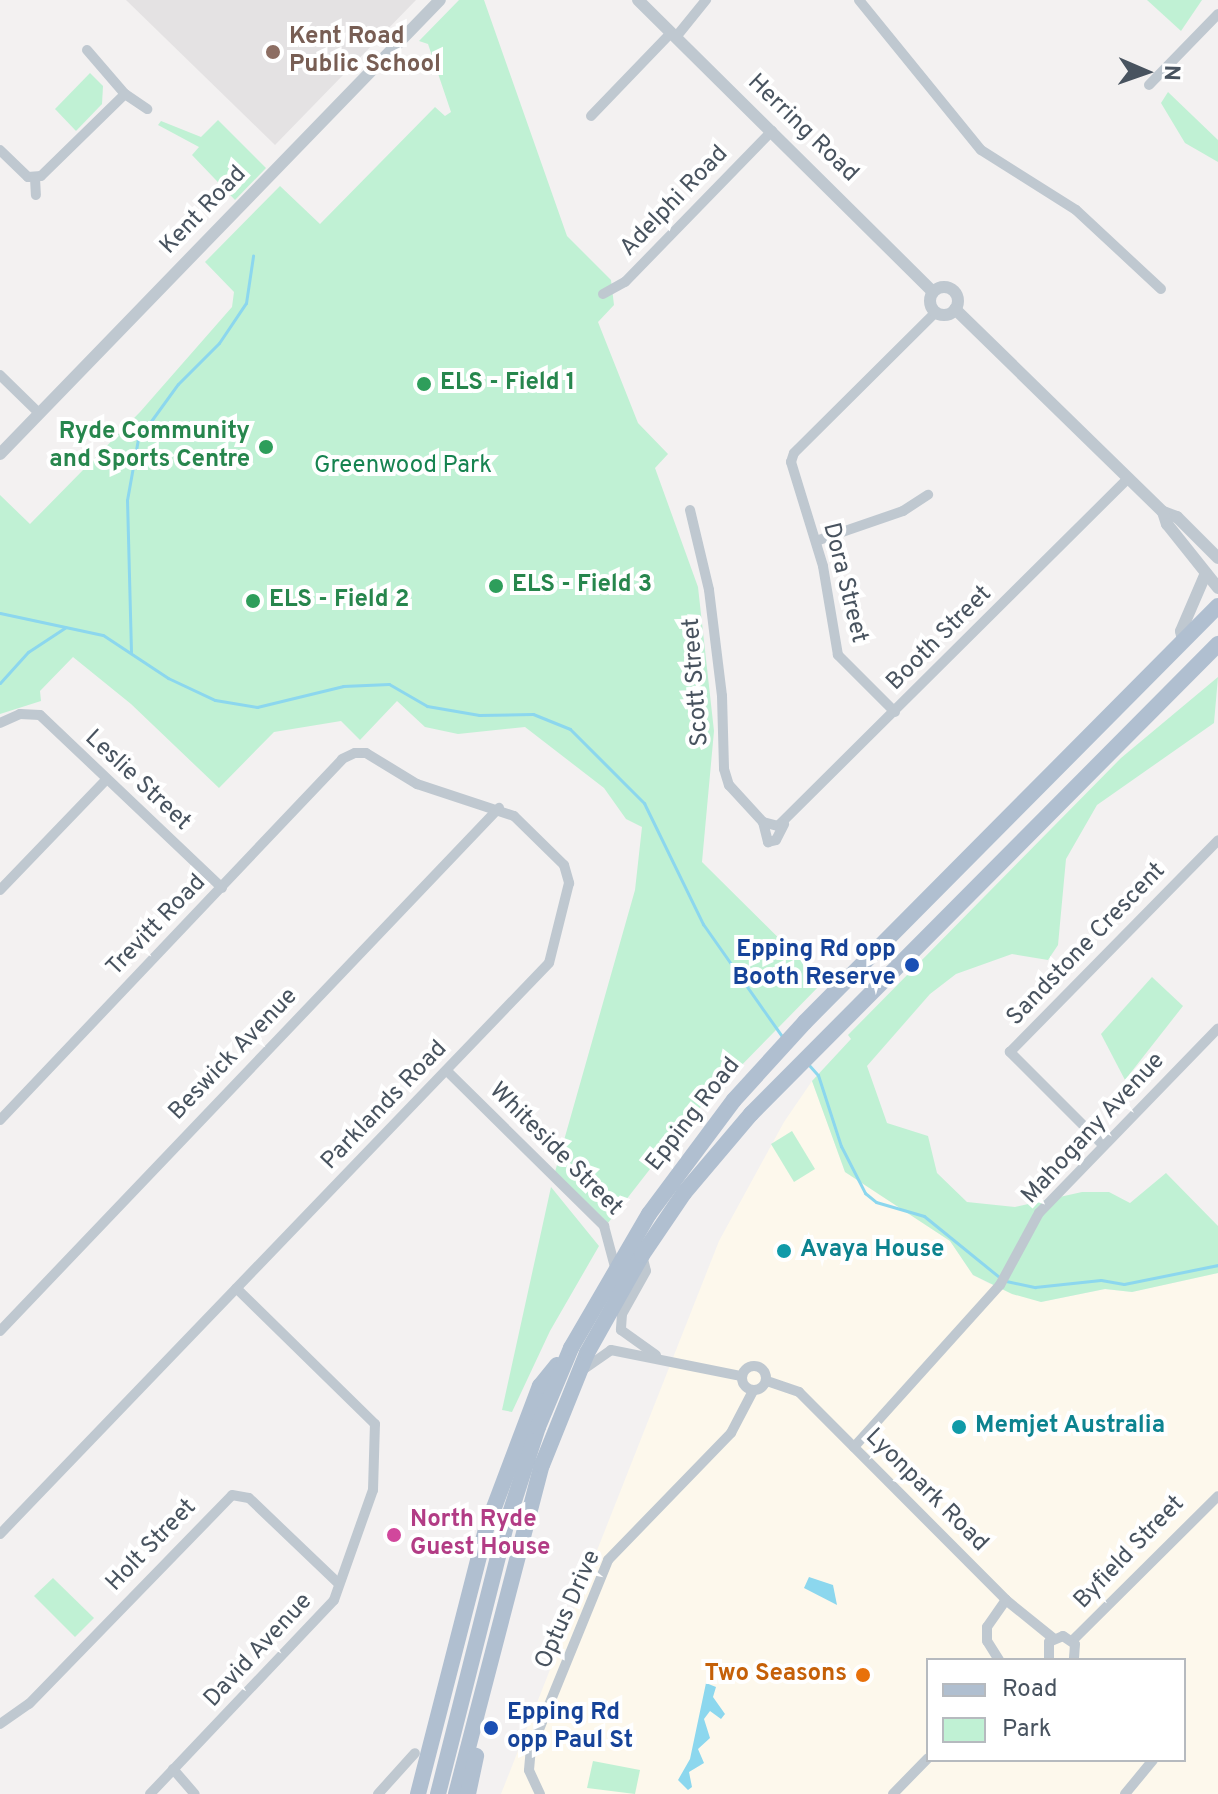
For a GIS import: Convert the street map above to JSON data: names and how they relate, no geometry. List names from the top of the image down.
{
  "streets": {
    "main road": ["Epping Road"],
    "street": [
      "Herring Road",
      "Adelphi Road",
      "Kent Road",
      "Dora Street",
      "Booth Street",
      "Scott Street",
      "Leslie Street",
      "Trevitt Road",
      "Sandstone Crescent",
      "Beswick Avenue",
      "Parklands Road",
      "Mahogany Avenue",
      "Whiteside Street",
      "Lyonpark Road",
      "Holt Street",
      "Byfield Street",
      "Optus Drive",
      "David Avenue"
    ]
  },
  "crossings": [
    ["Herring Road", "Adelphi Road"],
    ["Herring Road", "Dora Street"],
    ["Dora Street", "Booth Street"],
    ["Leslie Street", "Trevitt Road"],
    ["Trevitt Road", "Parklands Road"],
    ["Sandstone Crescent", "Mahogany Avenue"],
    ["Beswick Avenue", "Parklands Road"],
    ["Parklands Road", "Whiteside Street"],
    ["Parklands Road", "David Avenue"],
    ["Epping Road", "Whiteside Street"],
    ["Mahogany Avenue", "Lyonpark Road"],
    ["Holt Street", "David Avenue"]
  ],
  "parks": ["Greenwood Park"],
  "places": [
    "Kent Road Public School",
    "ELS - Field 1",
    "Ryde Community and Sports Centre",
    "ELS - Field 3",
    "ELS - Field 2",
    "Epping Rd opp Booth Reserve",
    "Avaya House",
    "Memjet Australia",
    "North Ryde Guest House",
    "Two Seasons",
    "Epping Rd opp Paul St"
  ],
  "legend": ["Road", "Park"],
  "north": "right"
}
